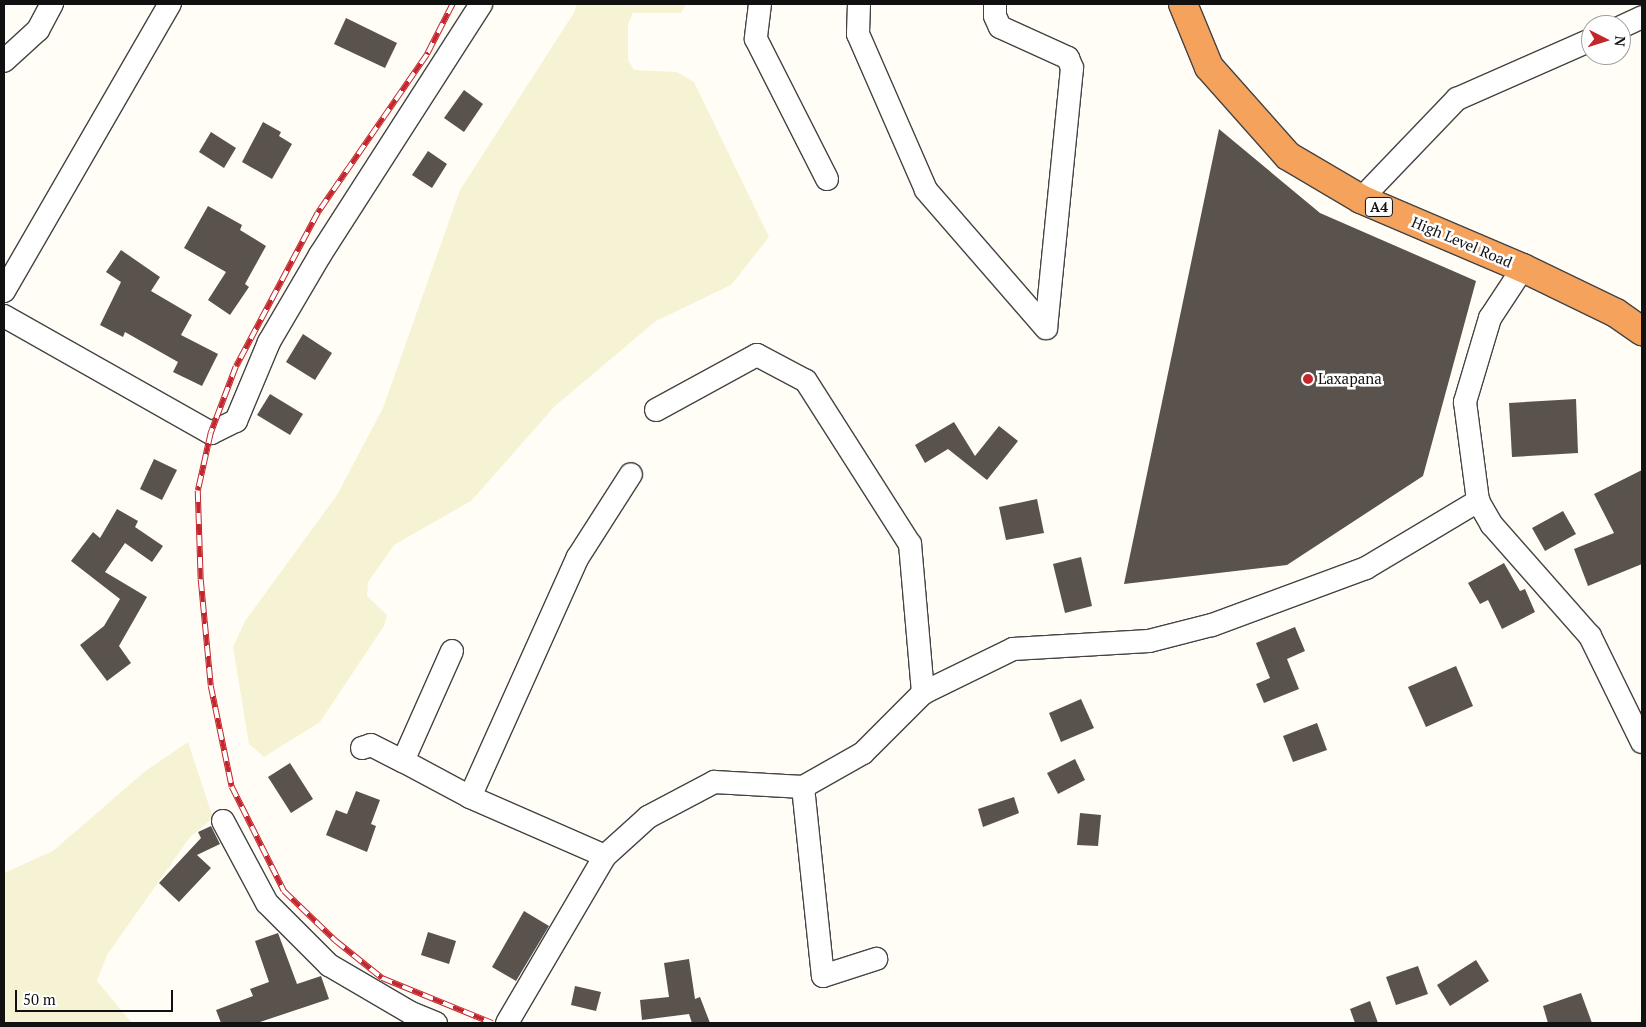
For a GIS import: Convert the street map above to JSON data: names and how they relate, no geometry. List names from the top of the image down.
{
  "streets": {
    "highway": ["A4", "High Level Road"]
  },
  "places": ["Laxapana"],
  "scale_bar": "50 m",
  "north": "right"
}
